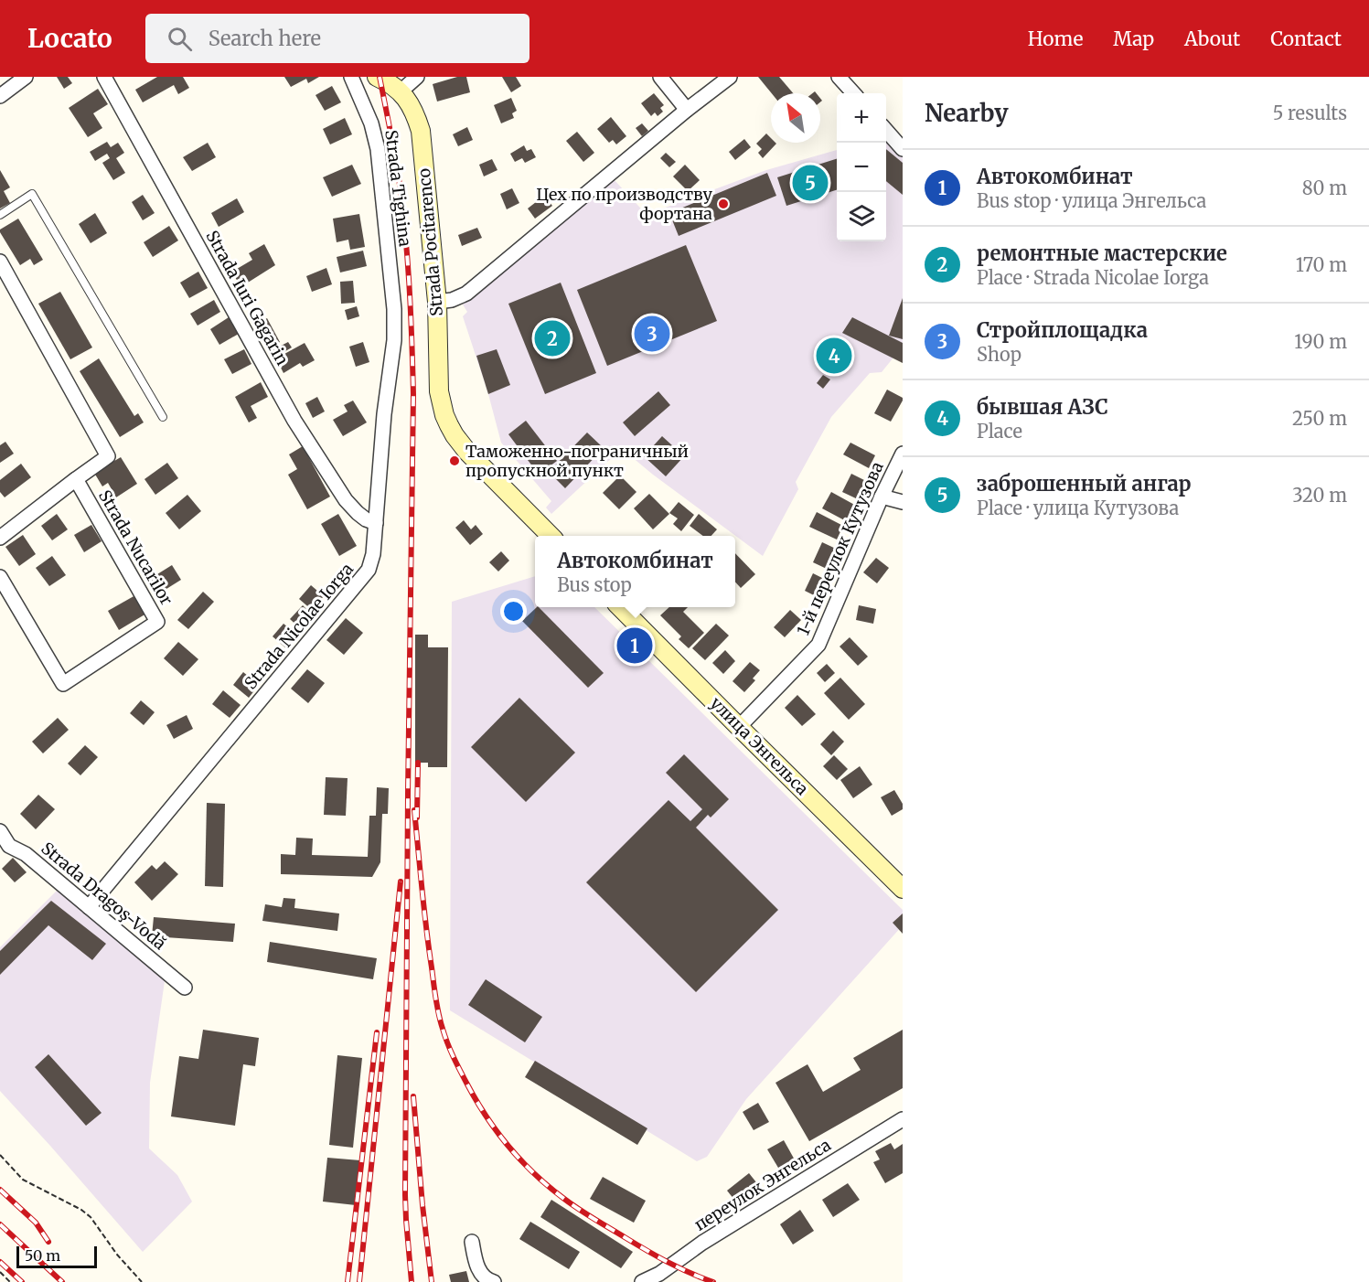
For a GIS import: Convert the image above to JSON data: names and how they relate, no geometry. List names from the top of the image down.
{
  "streets": {
    "street": [
      "Strada Tighina",
      "Strada Pocitarenco",
      "Strada Iuri Gagarin",
      "Strada Nucarilor",
      "1-й переулок Кутузова",
      "Strada Nicolae Iorga",
      "улица Энгельса",
      "Strada Dragoş-Vodă",
      "переулок Энгельса"
    ]
  },
  "crossings": [
    ["Strada Tighina", "Strada Nicolae Iorga"],
    ["Strada Iuri Gagarin", "Strada Nicolae Iorga"],
    ["1-й переулок Кутузова", "улица Энгельса"],
    ["Strada Nicolae Iorga", "Strada Dragoş-Vodă"]
  ],
  "places": ["Цех по производству фортана", "Таможенно-пограничный пропускной пункт"],
  "scale_bar": "50 m",
  "north": "top left",
  "page": {
    "header": "Locato",
    "search": "Search here",
    "nav": [
      "Home",
      "Map",
      "About",
      "Contact"
    ],
    "heading": ["Nearby", "5 results"],
    "map_buttons": ["+", "−"],
    "list": [
      {
        "mark": "1",
        "name": "Автокомбинат",
        "note": "Bus stop · улица Энгельса",
        "value": "80 m"
      },
      {
        "mark": "2",
        "name": "ремонтные мастерские",
        "note": "Place · Strada Nicolae Iorga",
        "value": "170 m"
      },
      {
        "mark": "3",
        "name": "Стройплощадка",
        "note": "Shop",
        "value": "190 m"
      },
      {
        "mark": "4",
        "name": "бывшая АЗС",
        "note": "Place",
        "value": "250 m"
      },
      {
        "mark": "5",
        "name": "заброшенный ангар",
        "note": "Place · улица Кутузова",
        "value": "320 m"
      }
    ],
    "pins": [
      "5",
      "3",
      "2",
      "4",
      "1"
    ],
    "popup": ["Автокомбинат", "Bus stop"],
    "scale": "50 m"
  }
}
